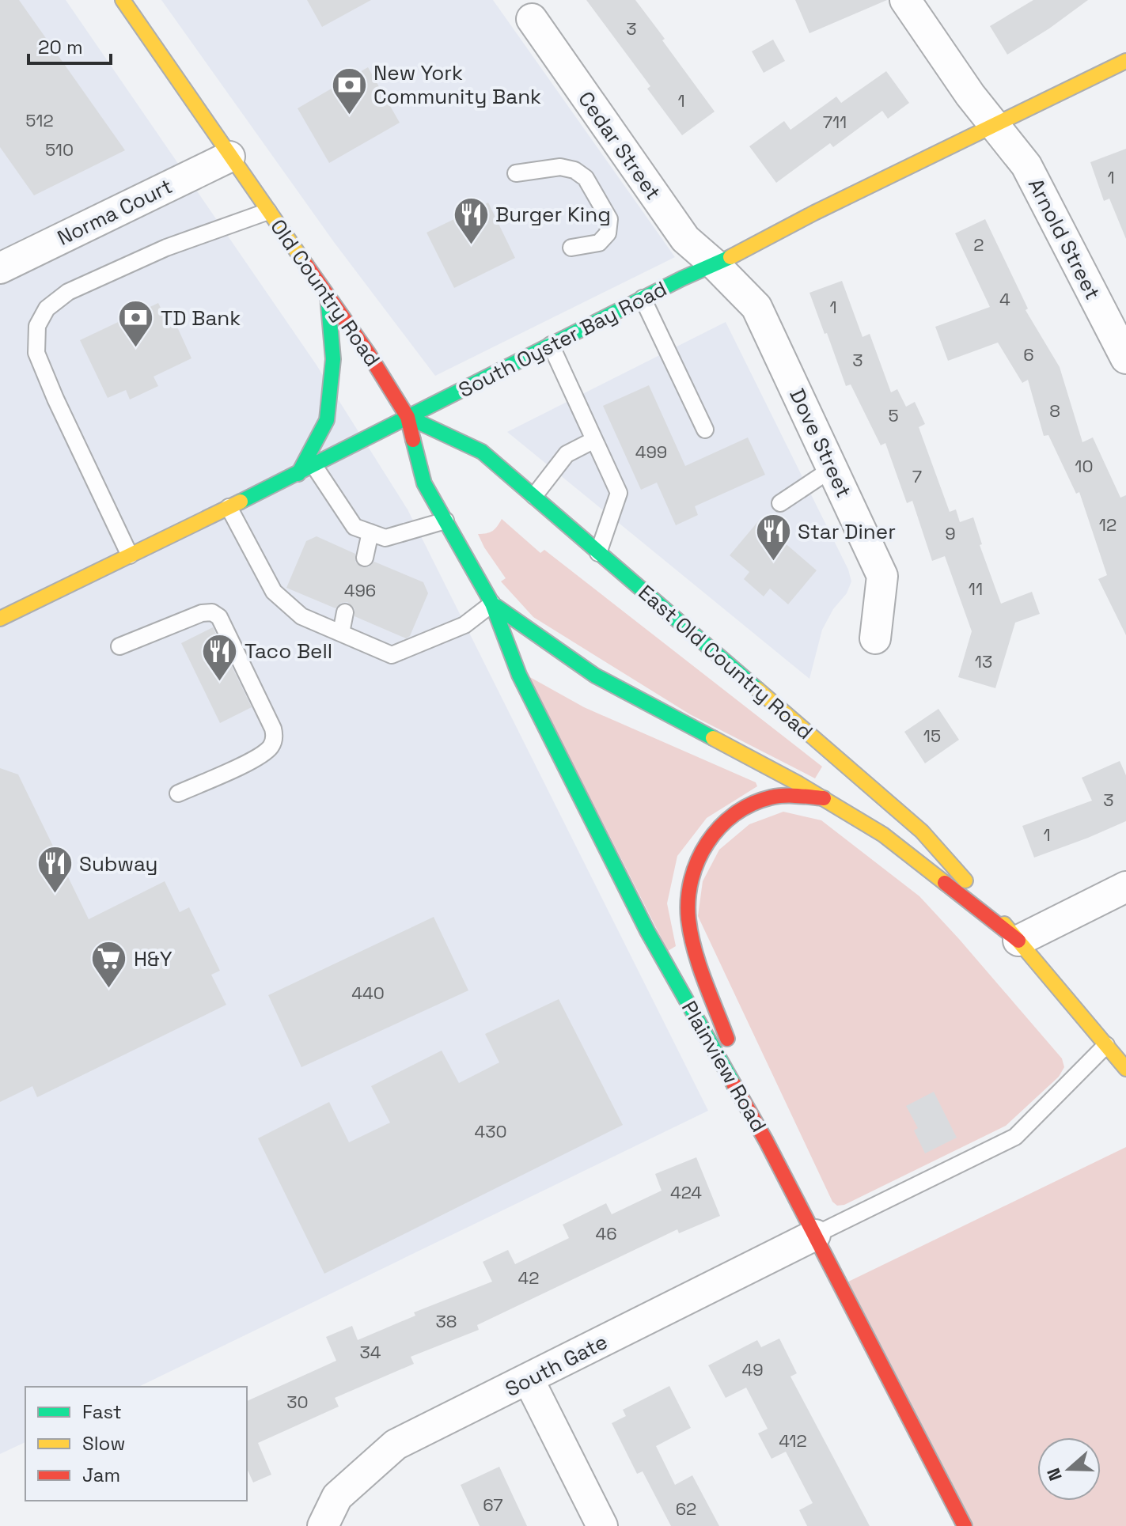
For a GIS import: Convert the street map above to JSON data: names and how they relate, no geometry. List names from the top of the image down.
{
  "streets": {
    "main road": [
      "Old Country Road",
      "South Oyster Bay Road",
      "East Old Country Road",
      "Plainview Road"
    ],
    "street": [
      "Cedar Street",
      "Norma Court",
      "Arnold Street",
      "Dove Street",
      "South Gate"
    ]
  },
  "crossings": [
    ["Cedar Street", "South Oyster Bay Road"],
    ["Cedar Street", "Dove Street"],
    ["Norma Court", "Old Country Road"],
    ["Arnold Street", "South Oyster Bay Road"],
    ["Old Country Road", "South Oyster Bay Road"],
    ["Old Country Road", "East Old Country Road"],
    ["Old Country Road", "Plainview Road"],
    ["South Oyster Bay Road", "Dove Street"],
    ["South Oyster Bay Road", "East Old Country Road"],
    ["East Old Country Road", "Plainview Road"],
    ["Plainview Road", "South Gate"]
  ],
  "places": {
    "bank": ["New York Community Bank", "TD Bank"],
    "restaurant": [
      "Burger King",
      "Star Diner",
      "Taco Bell",
      "Subway"
    ],
    "supermarket": ["H&Y"]
  },
  "house_numbers": [
    "3",
    "1",
    "512",
    "711",
    "510",
    "1",
    "2",
    "4",
    "1",
    "6",
    "3",
    "8",
    "5",
    "499",
    "10",
    "7",
    "12",
    "9",
    "11",
    "496",
    "13",
    "15",
    "3",
    "1",
    "440",
    "430",
    "424",
    "46",
    "42",
    "38",
    "34",
    "49",
    "30",
    "412",
    "67",
    "62"
  ],
  "legend": ["Fast", "Slow", "Jam"],
  "scale_bar": "20 m",
  "north": "left"
}
